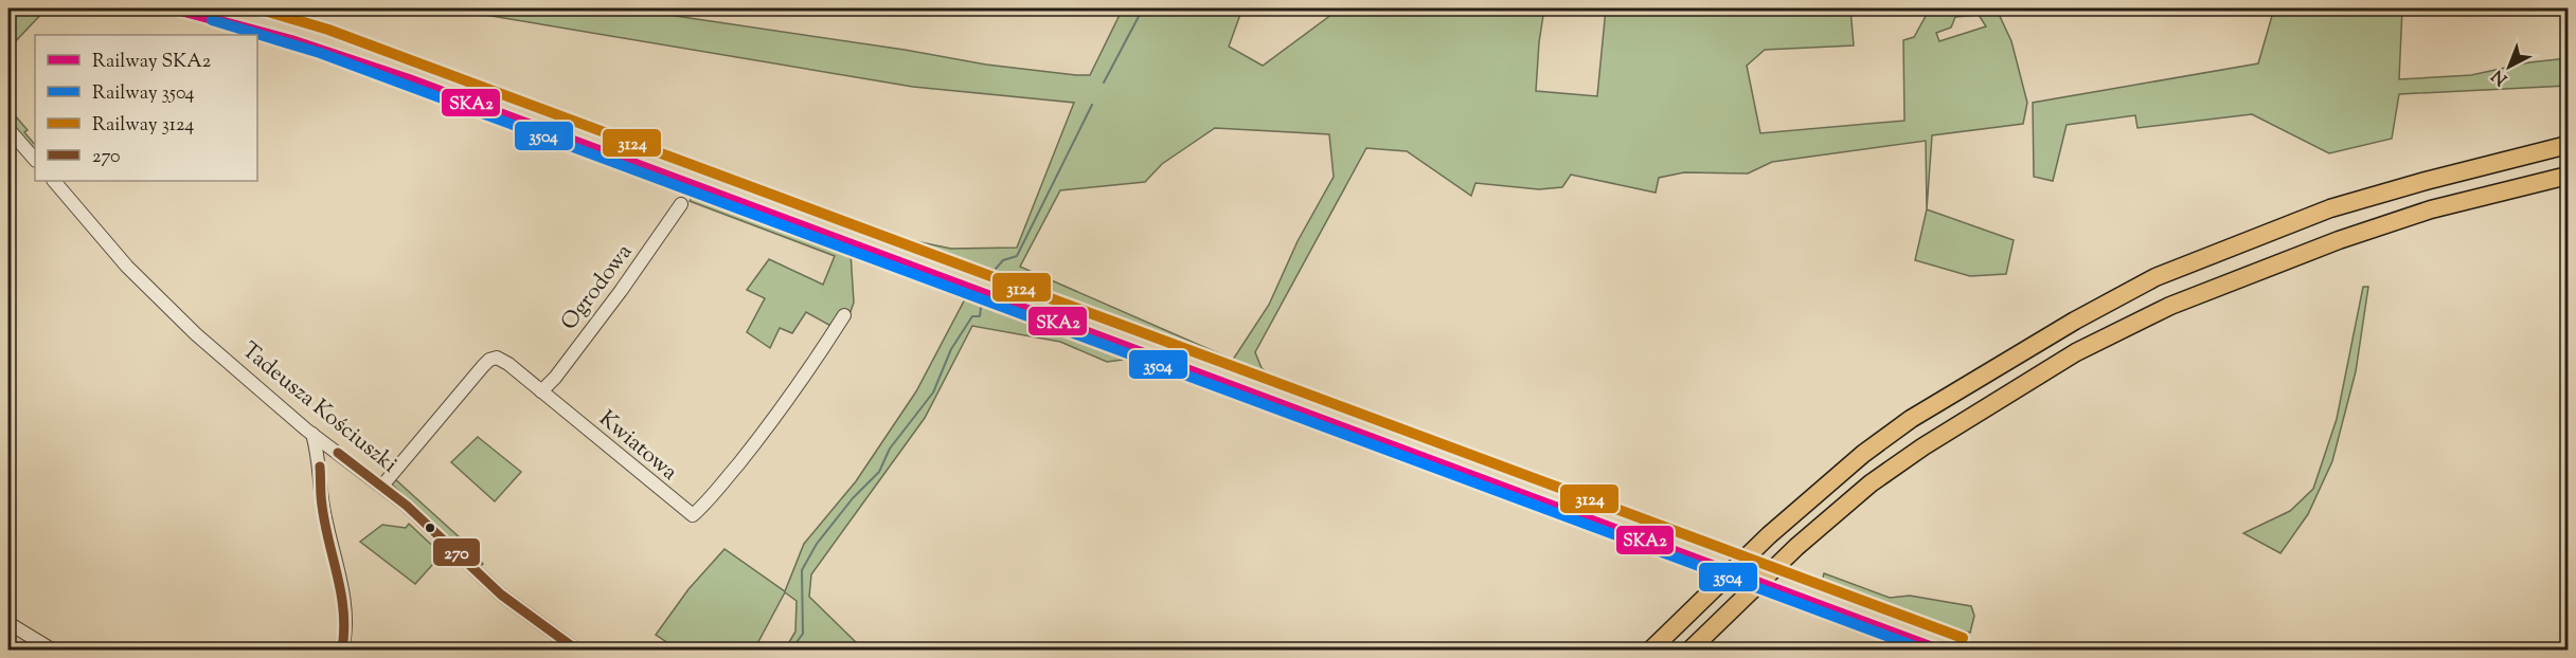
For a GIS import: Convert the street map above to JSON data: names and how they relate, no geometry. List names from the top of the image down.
{
  "streets": {
    "street": ["Ogrodowa", "Tadeusza Kościuszki", "Kwiatowa"]
  },
  "crossings": [
    ["Ogrodowa", "Kwiatowa"],
    ["Tadeusza Kościuszki", "Kwiatowa"]
  ],
  "lines": [
    "rail line SKA2",
    "rail line 3124",
    "rail line 3504",
    "transit line 270"
  ],
  "legend": [
    "Railway SKA2",
    "Railway 3504",
    "Railway 3124",
    "270"
  ],
  "north": "bottom left"
}
